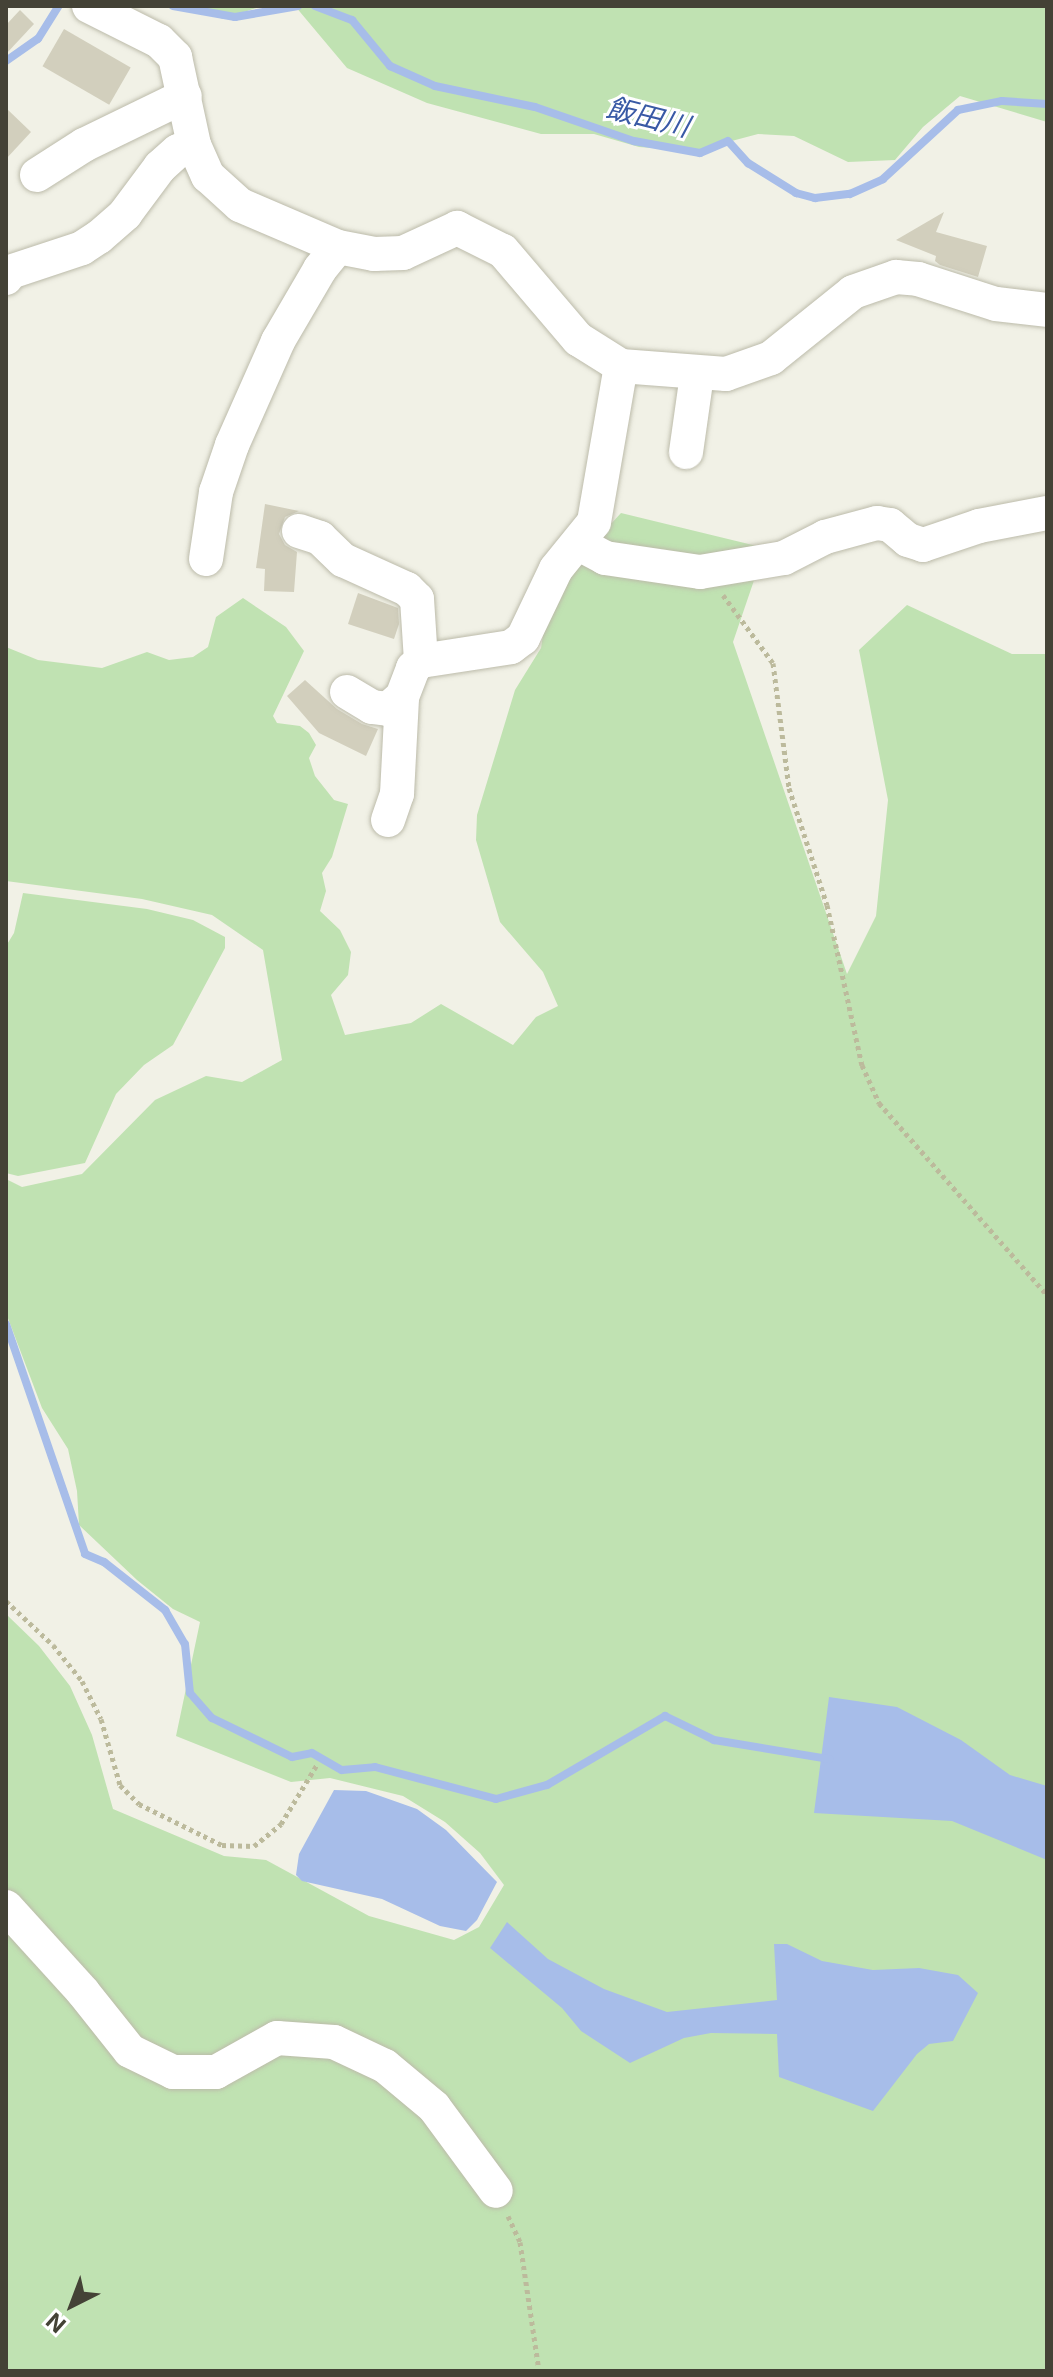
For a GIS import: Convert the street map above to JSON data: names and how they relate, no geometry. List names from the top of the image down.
{
  "water": ["飯田川"],
  "north": "bottom left"
}
